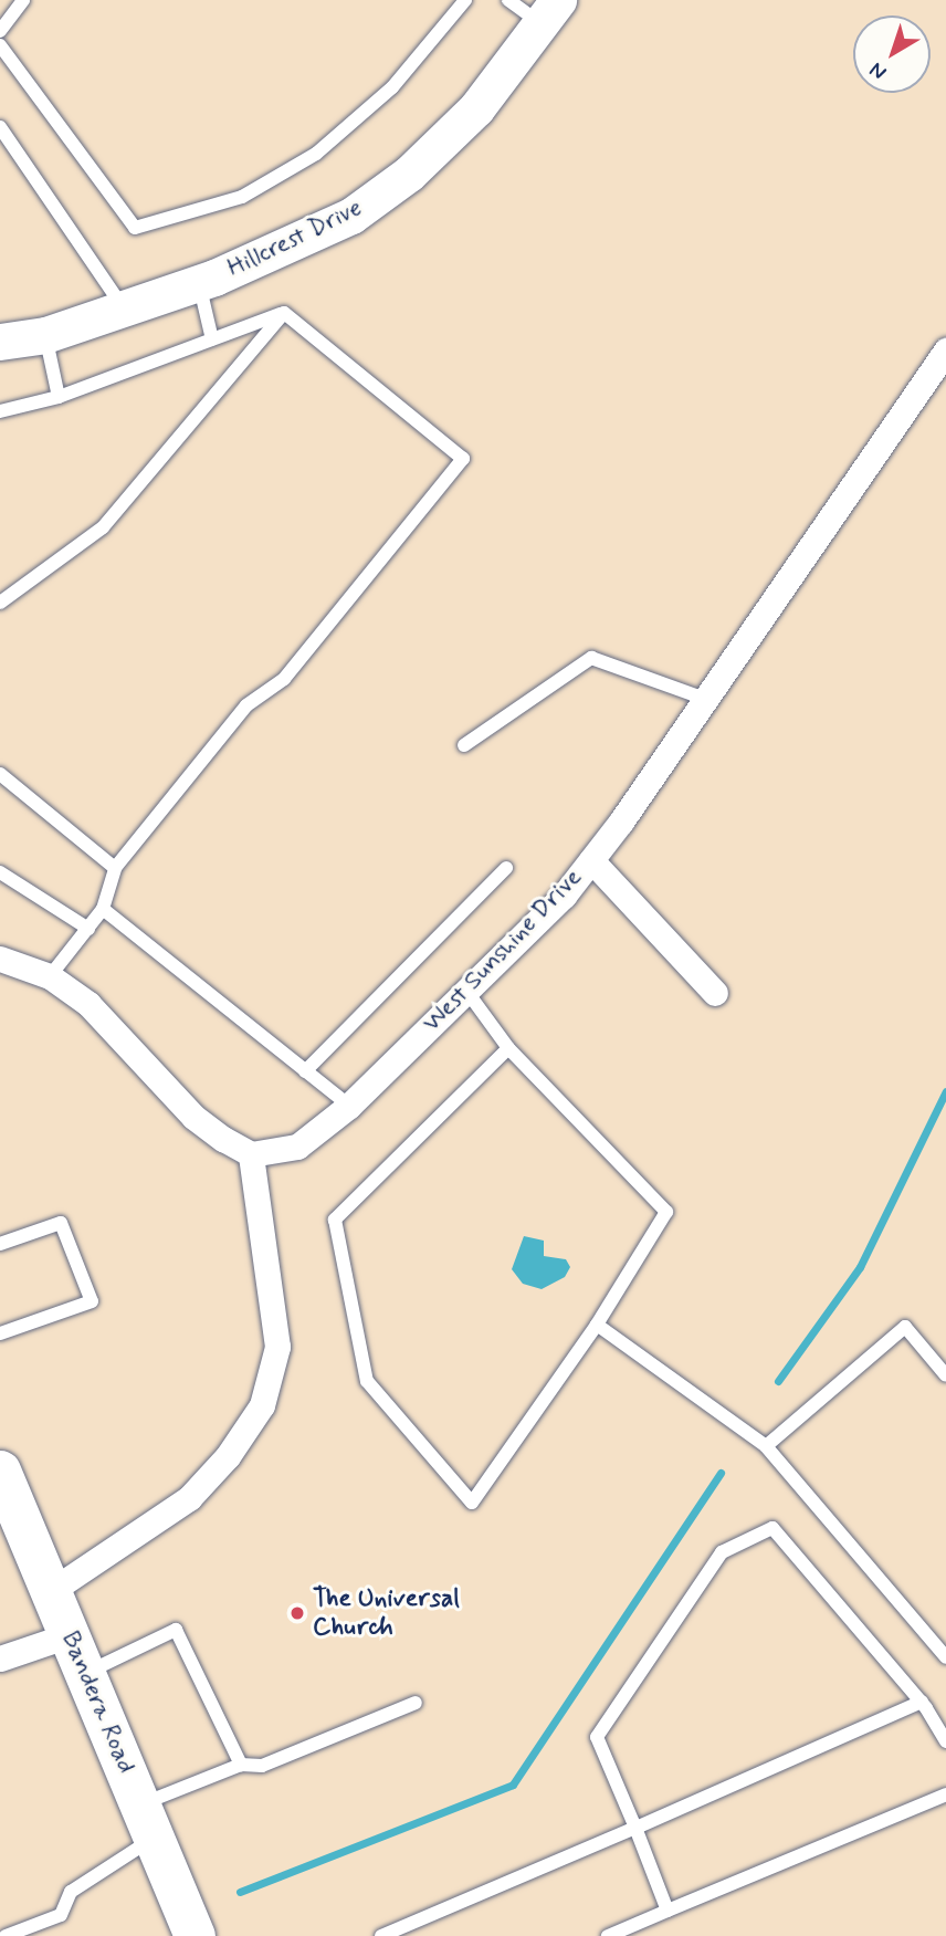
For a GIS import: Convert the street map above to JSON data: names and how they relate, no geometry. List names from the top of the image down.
{
  "streets": {
    "main road": ["Hillcrest Drive", "Bandera Road"],
    "street": ["West Sunshine Drive"]
  },
  "places": ["The Universal Church"],
  "north": "bottom left"
}
